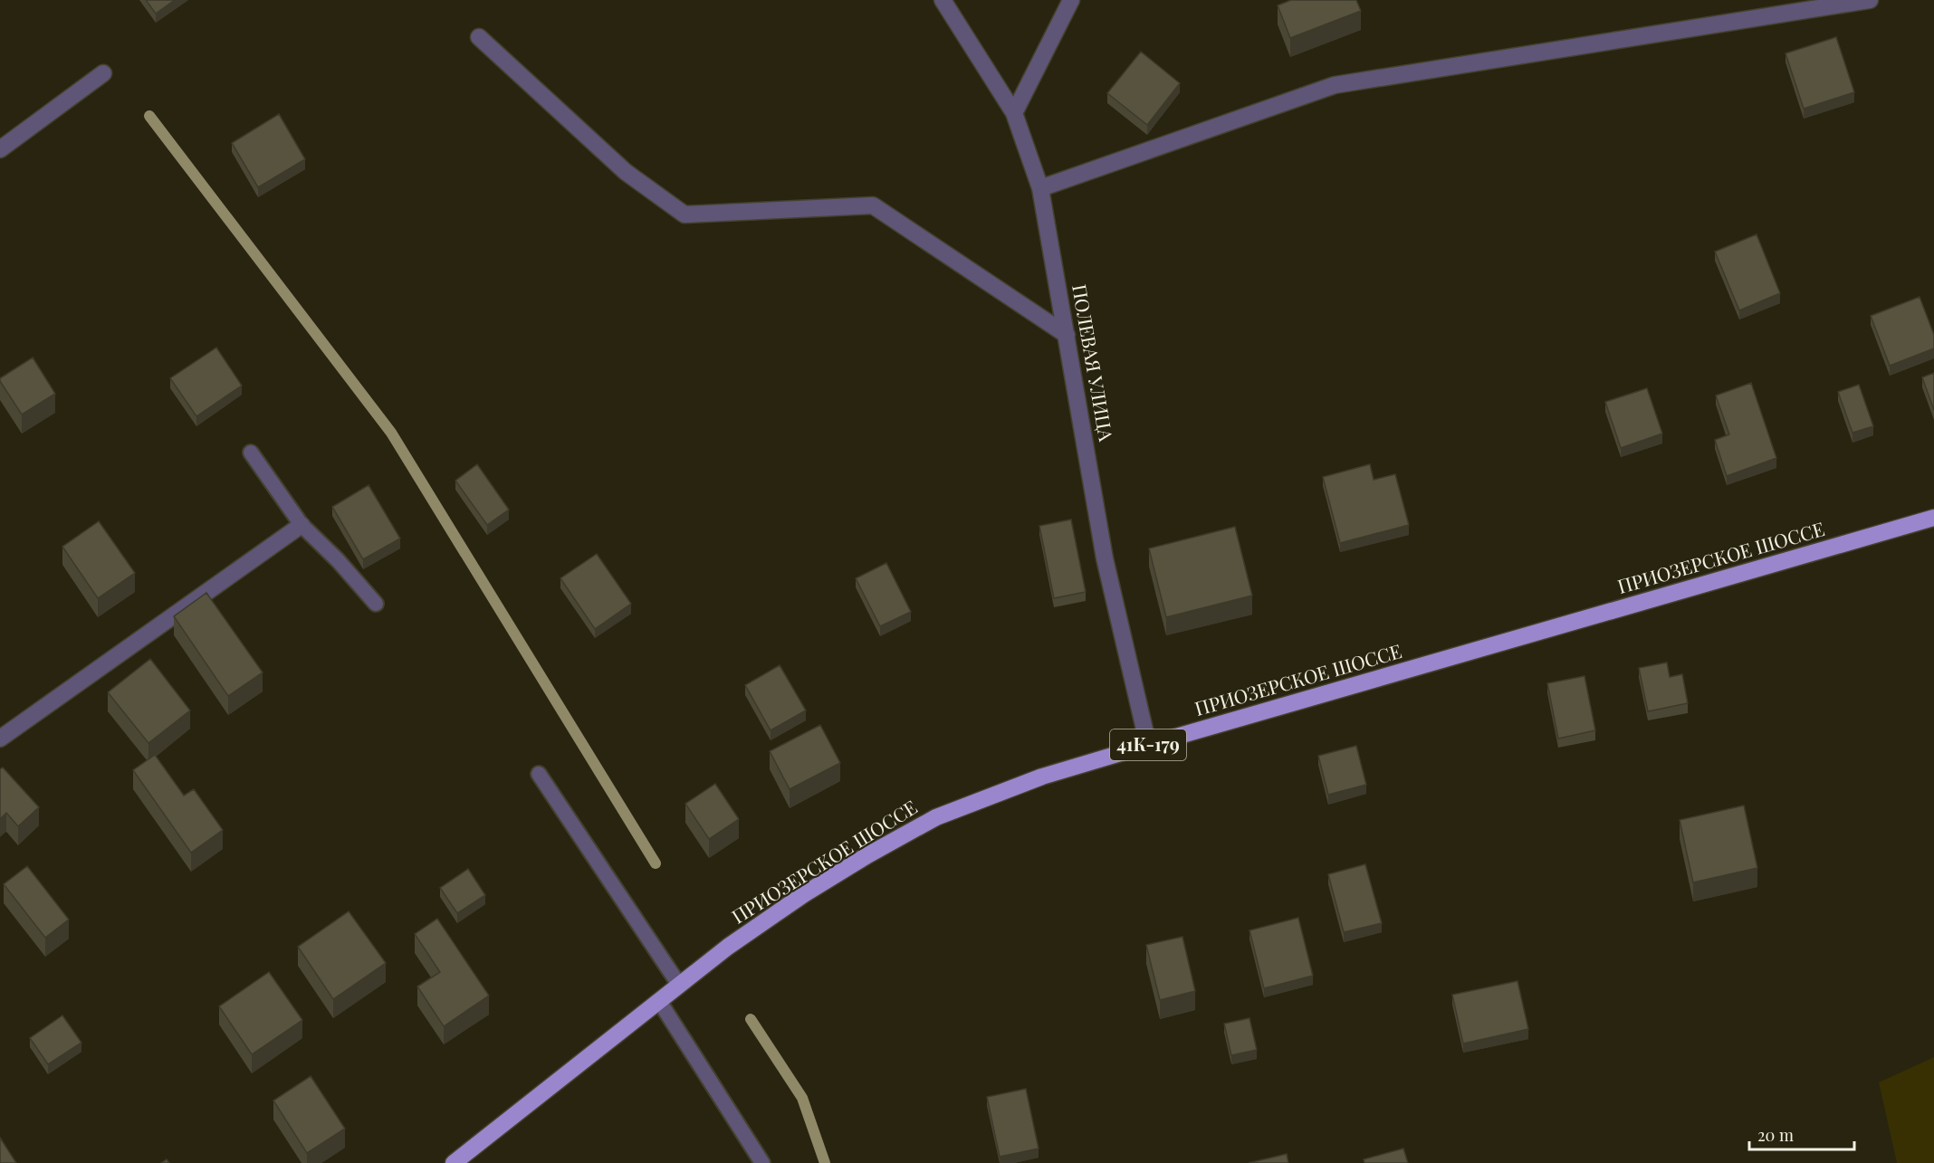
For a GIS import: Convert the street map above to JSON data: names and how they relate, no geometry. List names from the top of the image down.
{
  "streets": {
    "main road": ["ПРИОЗЕРСКОЕ ШОССЕ", "41К-179"],
    "street": ["ПОЛЕВАЯ УЛИЦА"]
  },
  "crossings": [
    ["ПОЛЕВАЯ УЛИЦА", "ПРИОЗЕРСКОЕ ШОССЕ"]
  ],
  "scale_bar": "20 m"
}
